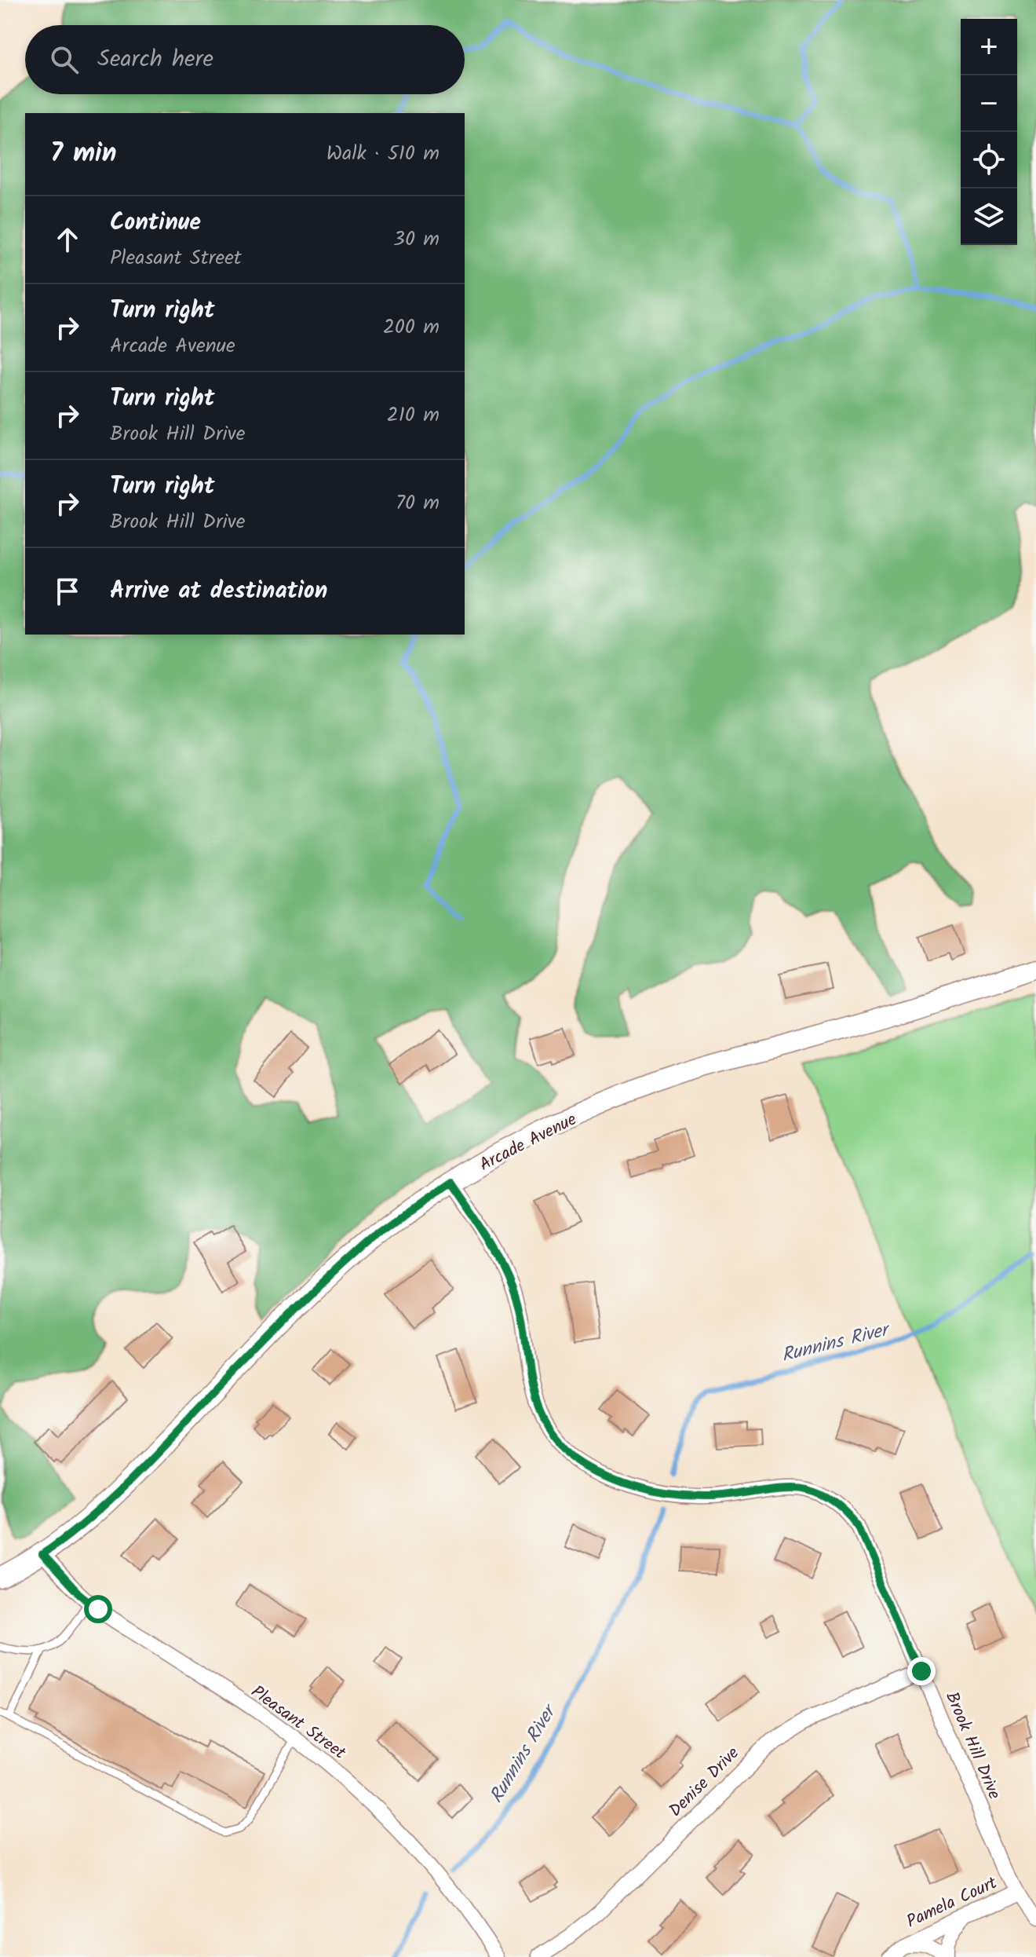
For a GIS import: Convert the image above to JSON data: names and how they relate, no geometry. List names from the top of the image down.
{
  "streets": {
    "main road": ["Arcade Avenue"],
    "street": [
      "Pleasant Street",
      "Brook Hill Drive",
      "Denise Drive",
      "Pamela Court"
    ]
  },
  "crossings": [
    ["Arcade Avenue", "Pleasant Street"],
    ["Arcade Avenue", "Brook Hill Drive"],
    ["Brook Hill Drive", "Denise Drive"],
    ["Brook Hill Drive", "Pamela Court"]
  ],
  "water": ["Runnins River"],
  "page": {
    "map_buttons": ["+", "−"],
    "search": "Search here",
    "heading": ["7 min", "Walk · 510 m"],
    "list": [
      ["Continue", "Pleasant Street", "30 m"],
      ["Turn right", "Arcade Avenue", "200 m"],
      ["Turn right", "Brook Hill Drive", "210 m"],
      ["Turn right", "Brook Hill Drive", "70 m"],
      "Arrive at destination"
    ]
  }
}
